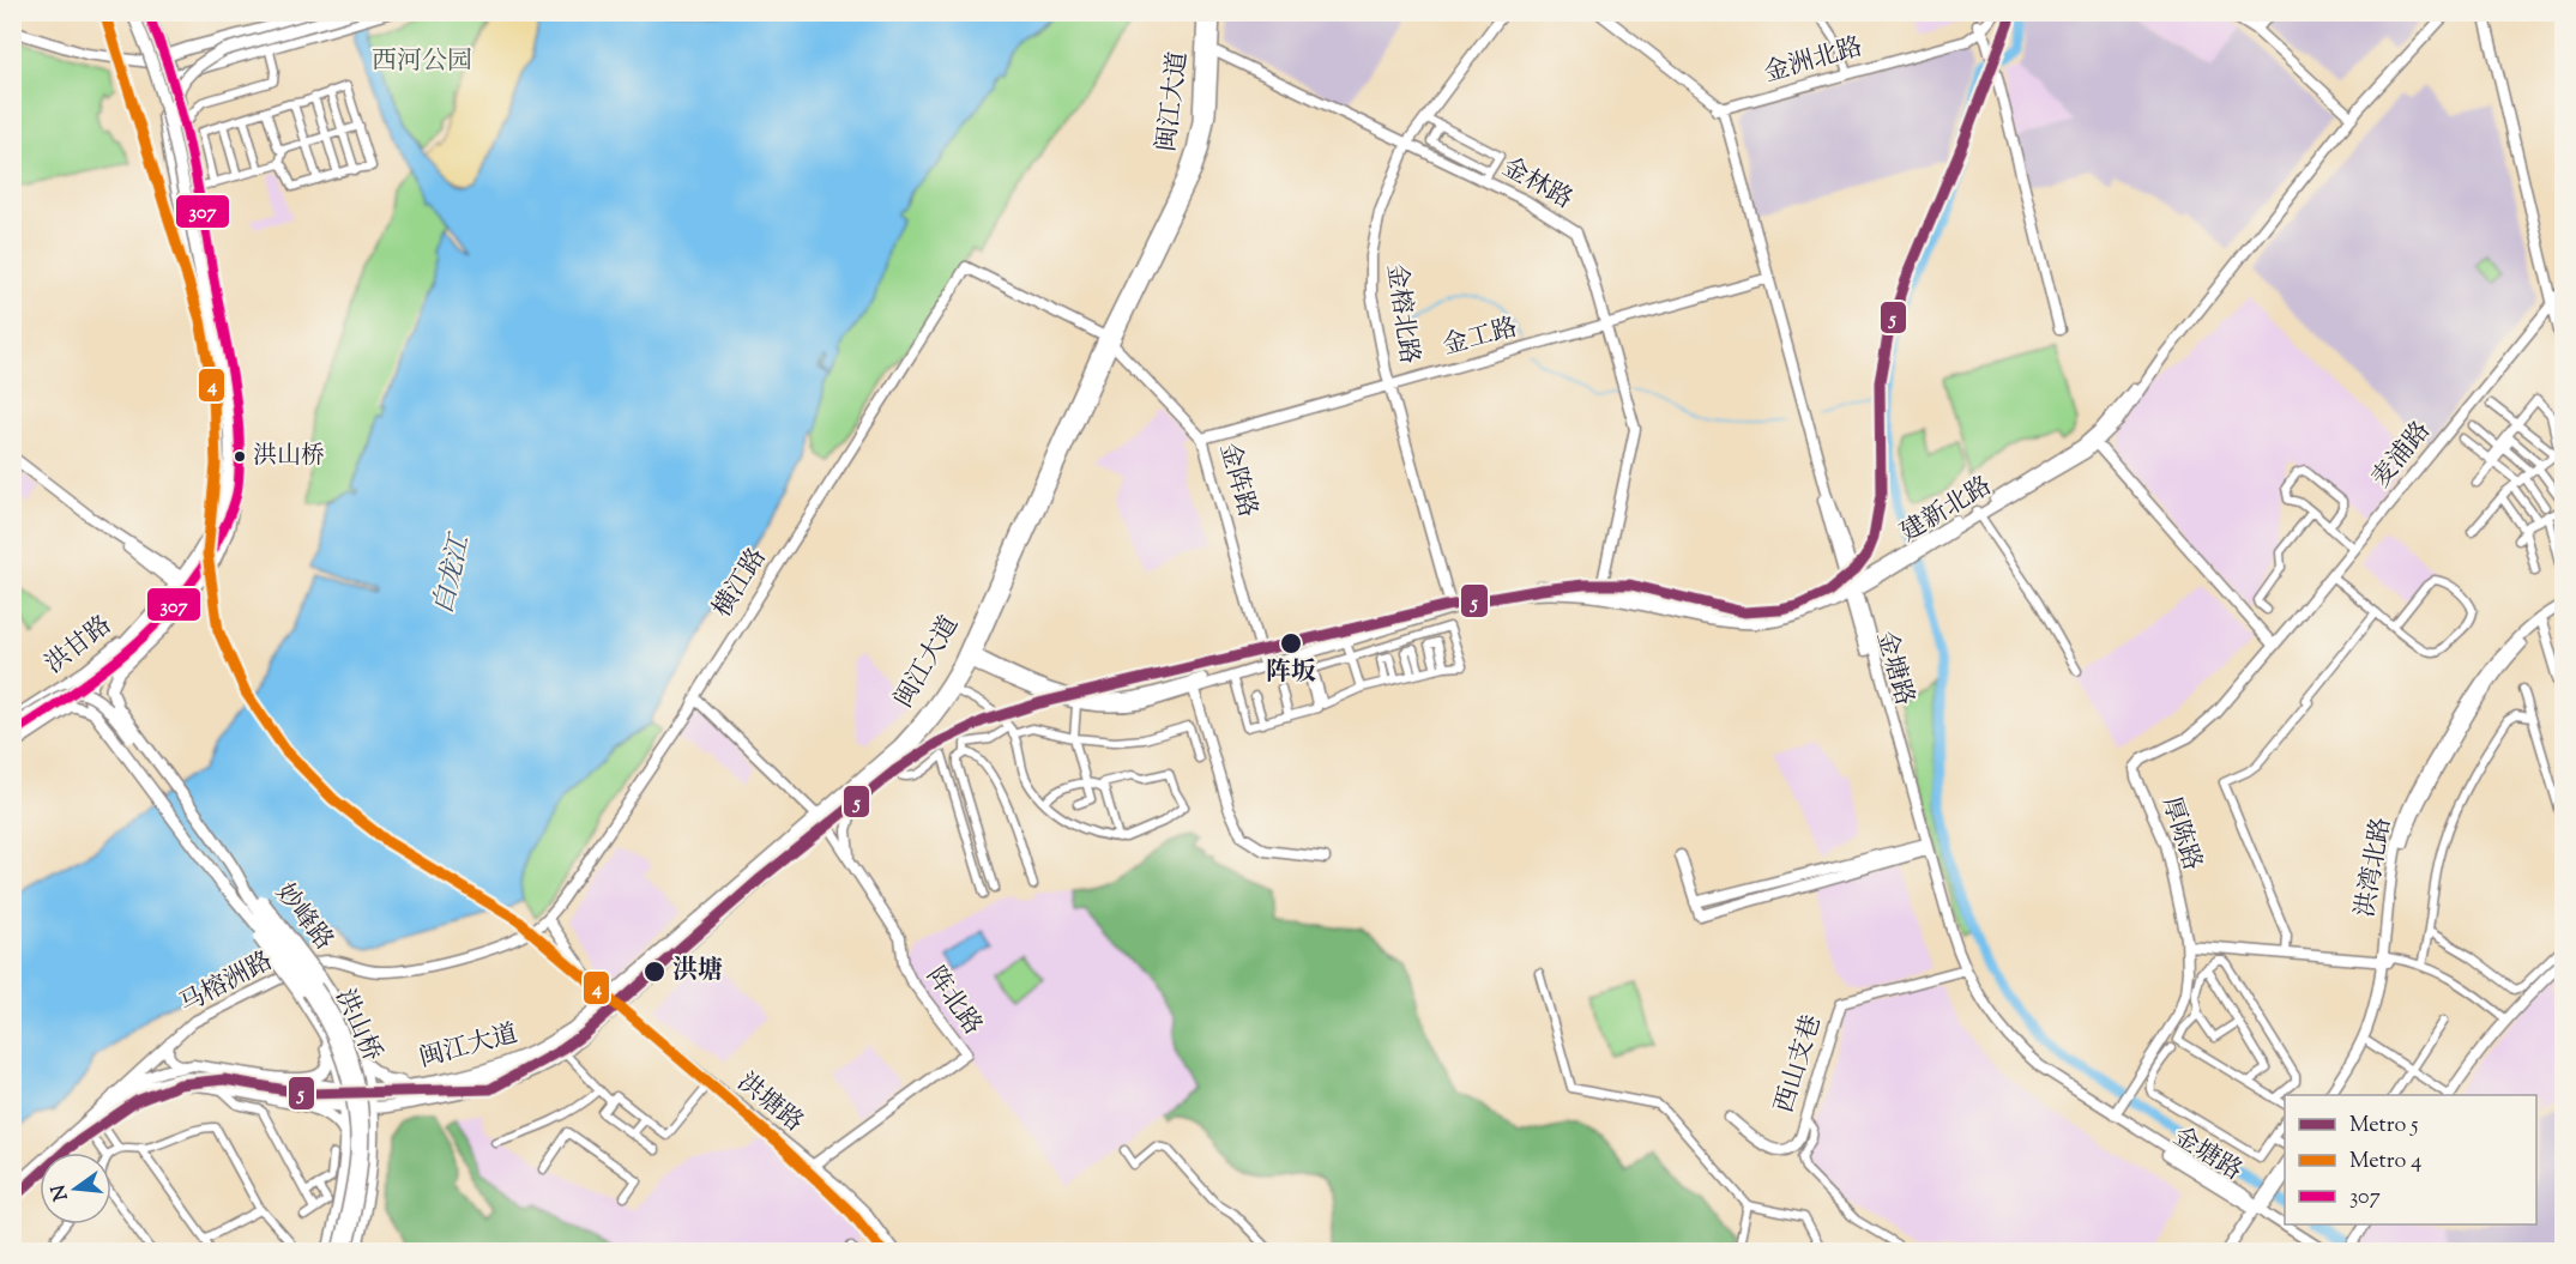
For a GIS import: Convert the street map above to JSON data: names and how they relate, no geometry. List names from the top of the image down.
{
  "streets": {
    "main road": ["闽江大道", "妙峰路", "洪山桥"],
    "street": [
      "金洲北路",
      "金林路",
      "金榕北路",
      "金工路",
      "麦浦路",
      "金阵路",
      "建新北路",
      "横江路",
      "洪甘路",
      "金塘路",
      "厚陈路",
      "洪湾北路",
      "马榕洲路",
      "阵北路",
      "西山支巷",
      "洪塘路"
    ]
  },
  "crossings": [
    ["金洲北路", "金塘路"],
    ["闽江大道", "金林路"],
    ["闽江大道", "金阵路"],
    ["闽江大道", "建新北路"],
    ["闽江大道", "妙峰路"],
    ["闽江大道", "阵北路"],
    ["闽江大道", "洪塘路"],
    ["金林路", "金榕北路"],
    ["金林路", "金工路"],
    ["金林路", "建新北路"],
    ["金榕北路", "金工路"],
    ["金榕北路", "建新北路"],
    ["金工路", "金阵路"],
    ["金工路", "金塘路"],
    ["麦浦路", "厚陈路"],
    ["金阵路", "建新北路"],
    ["金阵路", "横江路"],
    ["建新北路", "金塘路"],
    ["横江路", "马榕洲路"],
    ["横江路", "阵北路"],
    ["横江路", "洪塘路"],
    ["洪甘路", "洪山桥"],
    ["金塘路", "厚陈路"],
    ["金塘路", "西山支巷"],
    ["妙峰路", "洪山桥"],
    ["马榕洲路", "洪塘路"],
    ["阵北路", "洪塘路"]
  ],
  "water": ["白龙江"],
  "parks": ["西河公园"],
  "places": ["洪山桥", "阵坂", "洪塘"],
  "lines": ["metro line 5", "metro line 4", "transit line 307"],
  "legend": ["Metro 5", "Metro 4", "307"],
  "north": "left"
}
